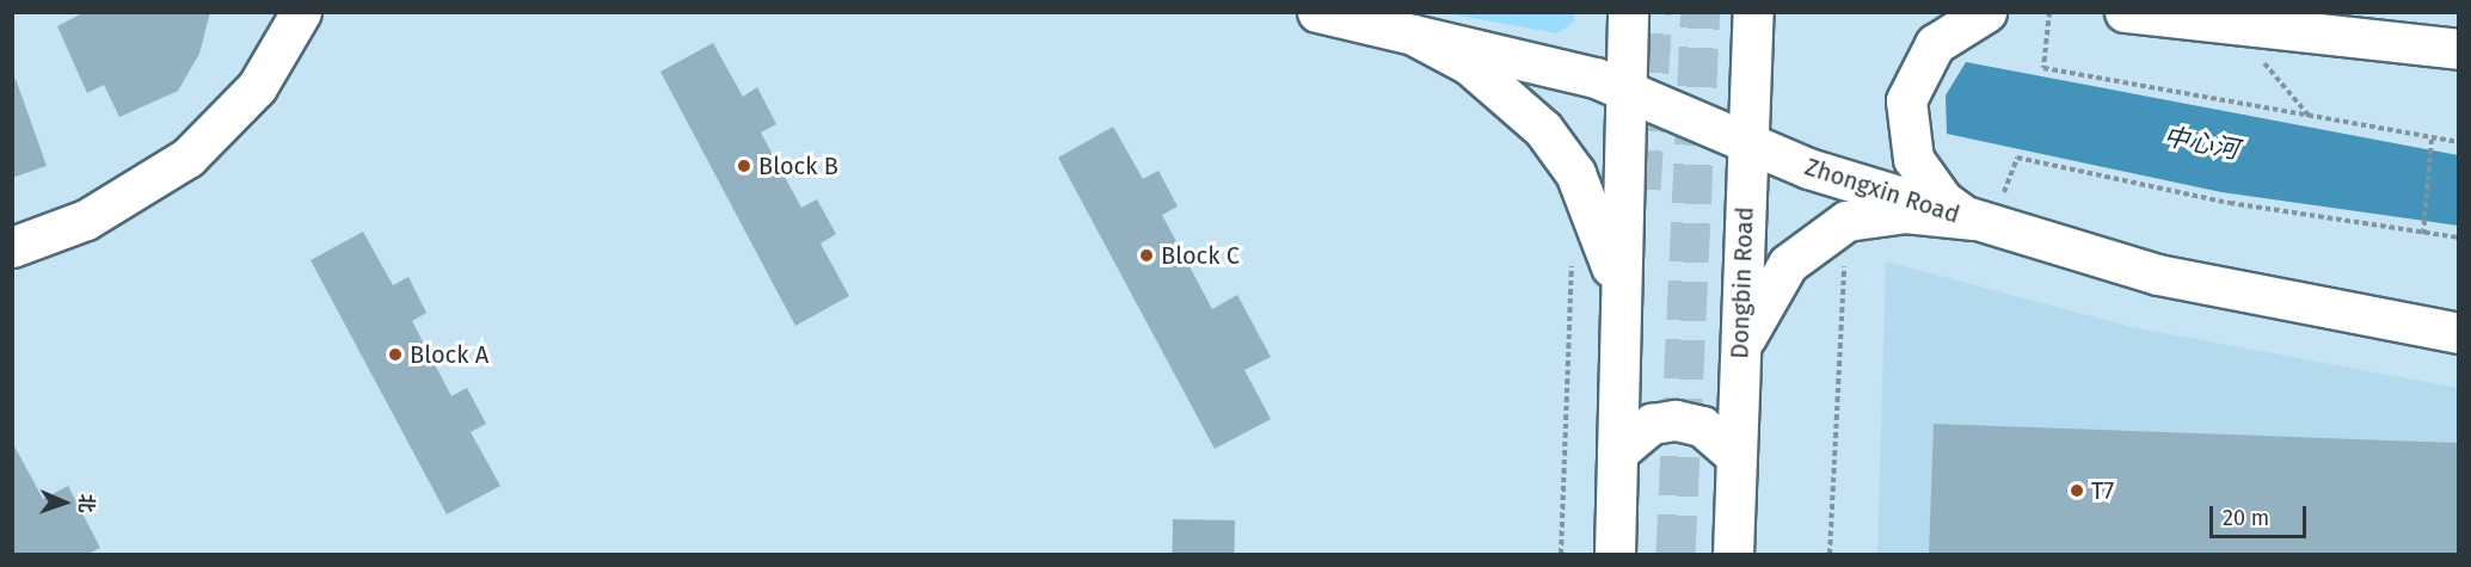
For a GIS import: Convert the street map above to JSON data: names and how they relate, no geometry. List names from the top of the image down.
{
  "streets": {
    "main road": ["Zhongxin Road", "Dongbin Road"]
  },
  "crossings": [
    ["Zhongxin Road", "Dongbin Road"]
  ],
  "water": ["中心河"],
  "places": [
    "Block B",
    "Block C",
    "Block A",
    "T7"
  ],
  "scale_bar": "20 m",
  "north": "right"
}
